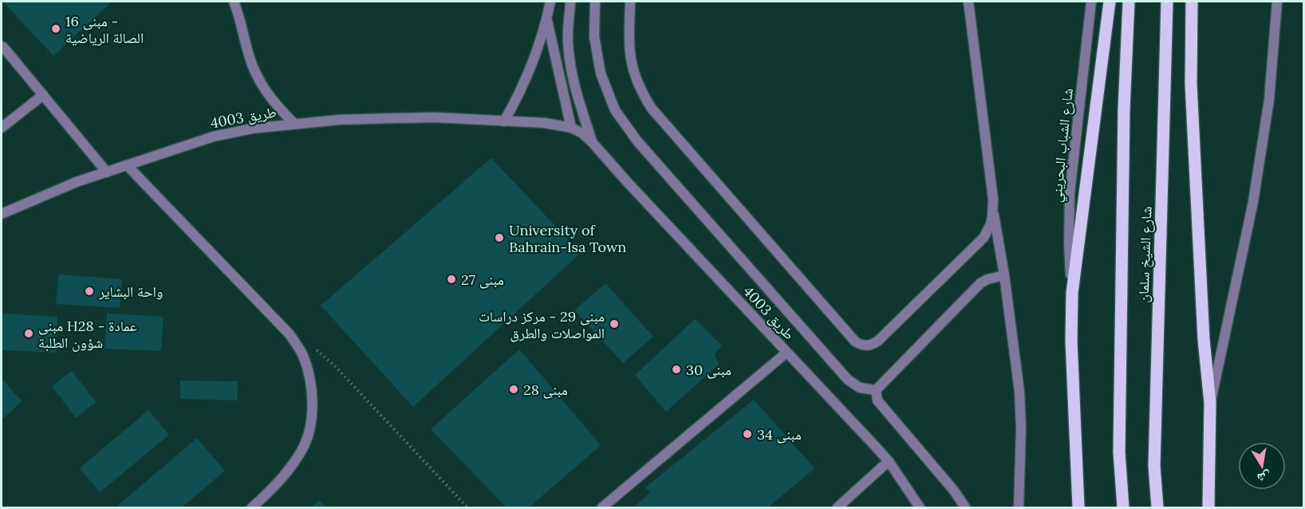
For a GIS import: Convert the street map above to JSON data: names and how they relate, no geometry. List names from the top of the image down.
{
  "streets": {
    "main road": ["شارع الشيخ سلمان"],
    "street": ["طريق 4003", "شارع الشباب البحريني"]
  },
  "places": [
    "مبنى 16 - الصالة الرياضية",
    "University of Bahrain-Isa Town",
    "مبنى 27",
    "واحة البشاير",
    "مبنى 29 - مركز دراسات المواصلات والطرق",
    "مبنى H28 - عمادة شؤون الطلبة",
    "مبنى 30",
    "مبنى 28",
    "مبنى 34"
  ],
  "north": "bottom"
}
